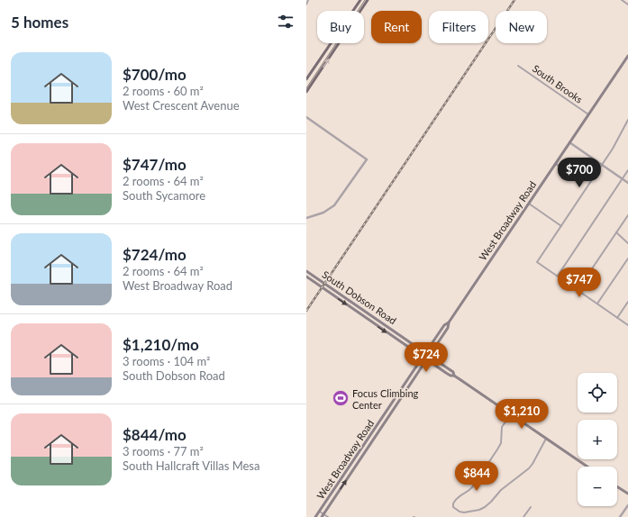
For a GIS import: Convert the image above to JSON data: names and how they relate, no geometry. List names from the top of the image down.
{
  "streets": {
    "main road": ["West Broadway Road", "South Dobson Road"],
    "street": ["South Brooks"]
  },
  "crossings": [
    ["South Brooks", "West Broadway Road"],
    ["West Broadway Road", "South Dobson Road"]
  ],
  "places": {
    "sports": ["Focus Climbing Center"]
  },
  "page": {
    "heading": "5 homes",
    "chip": [
      "Buy",
      "Rent",
      "Filters",
      "New"
    ],
    "list": [
      {
        "name": "$700/mo",
        "note": "2 rooms · 60 m² · West Crescent Avenue"
      },
      {
        "name": "$747/mo",
        "note": "2 rooms · 64 m² · South Sycamore"
      },
      {
        "name": "$724/mo",
        "note": "2 rooms · 64 m² · West Broadway Road"
      },
      {
        "name": "$1,210/mo",
        "note": "3 rooms · 104 m² · South Dobson Road"
      },
      {
        "name": "$844/mo",
        "note": "3 rooms · 77 m² · South Hallcraft Villas Mesa"
      }
    ],
    "price": [
      "$700",
      "$747",
      "$724",
      "$1,210",
      "$844"
    ],
    "map_buttons": ["+", "−"]
  }
}
